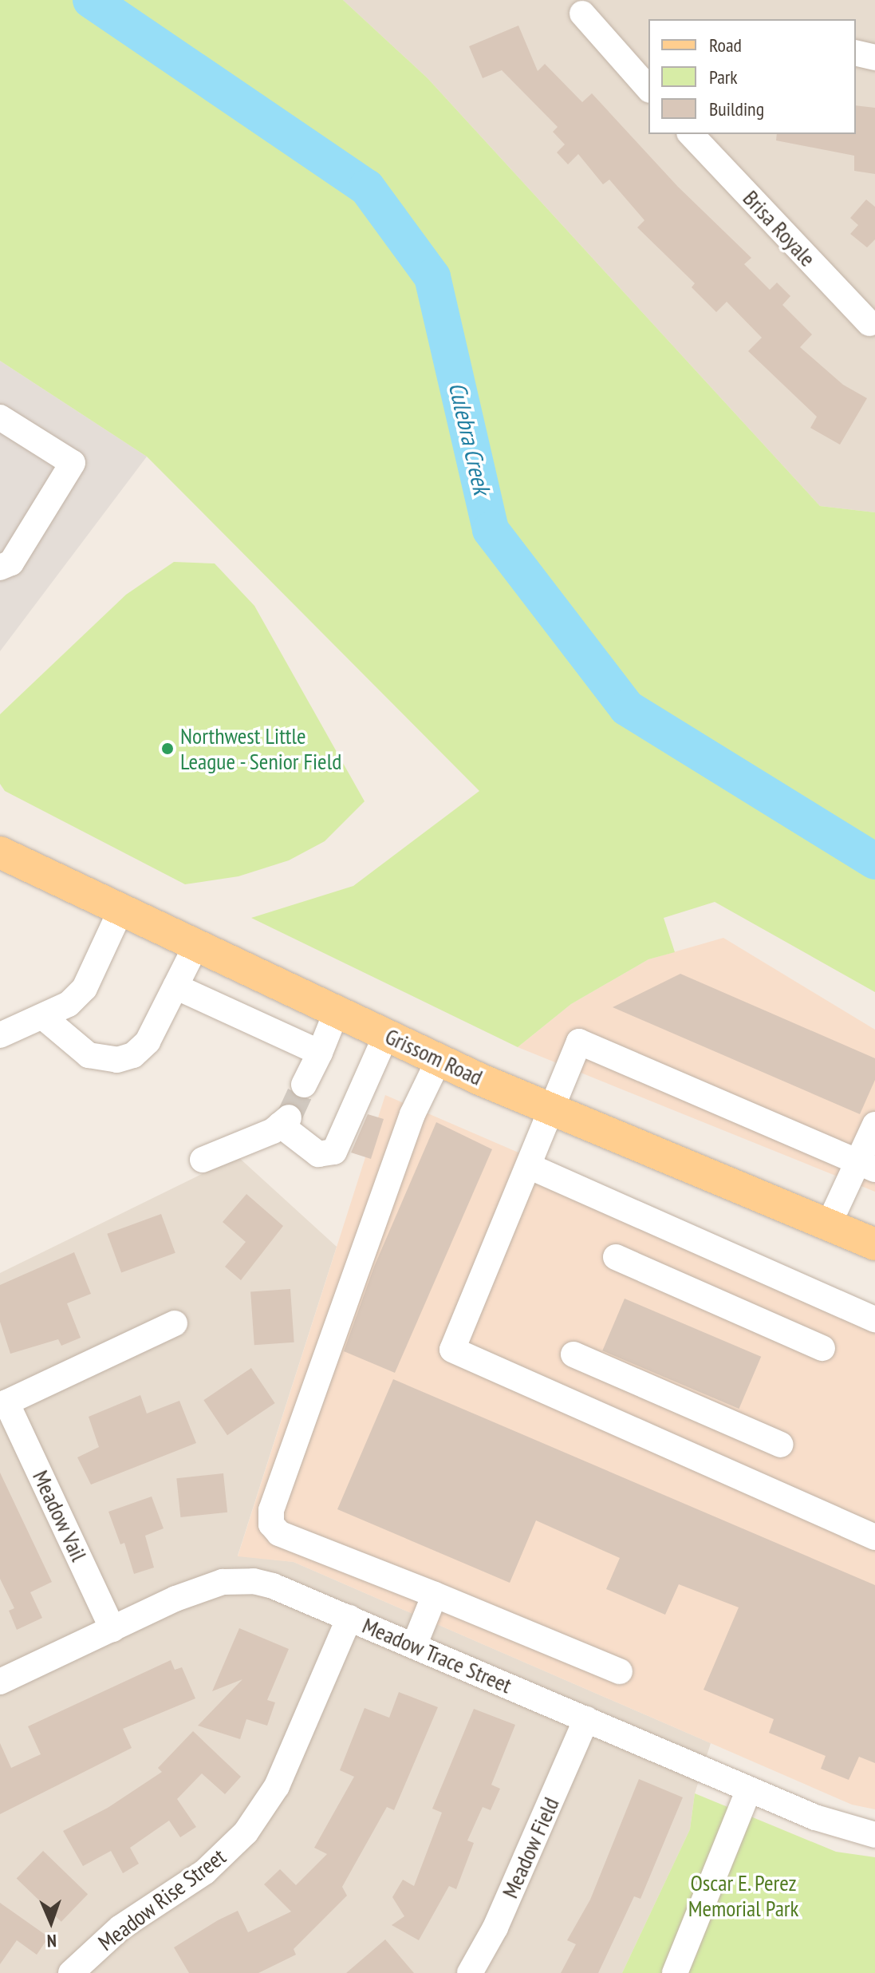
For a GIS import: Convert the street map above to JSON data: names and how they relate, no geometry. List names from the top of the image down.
{
  "streets": {
    "main road": ["Grissom Road"],
    "street": [
      "Brisa Royale",
      "Meadow Vail",
      "Meadow Trace Street",
      "Meadow Field",
      "Meadow Rise Street"
    ]
  },
  "crossings": [
    ["Meadow Vail", "Meadow Trace Street"],
    ["Meadow Trace Street", "Meadow Field"],
    ["Meadow Trace Street", "Meadow Rise Street"]
  ],
  "water": ["Culebra Creek"],
  "parks": ["Oscar E. Perez Memorial Park"],
  "places": ["Northwest Little League - Senior Field"],
  "legend": ["Road", "Park", "Building"],
  "north": "bottom"
}
